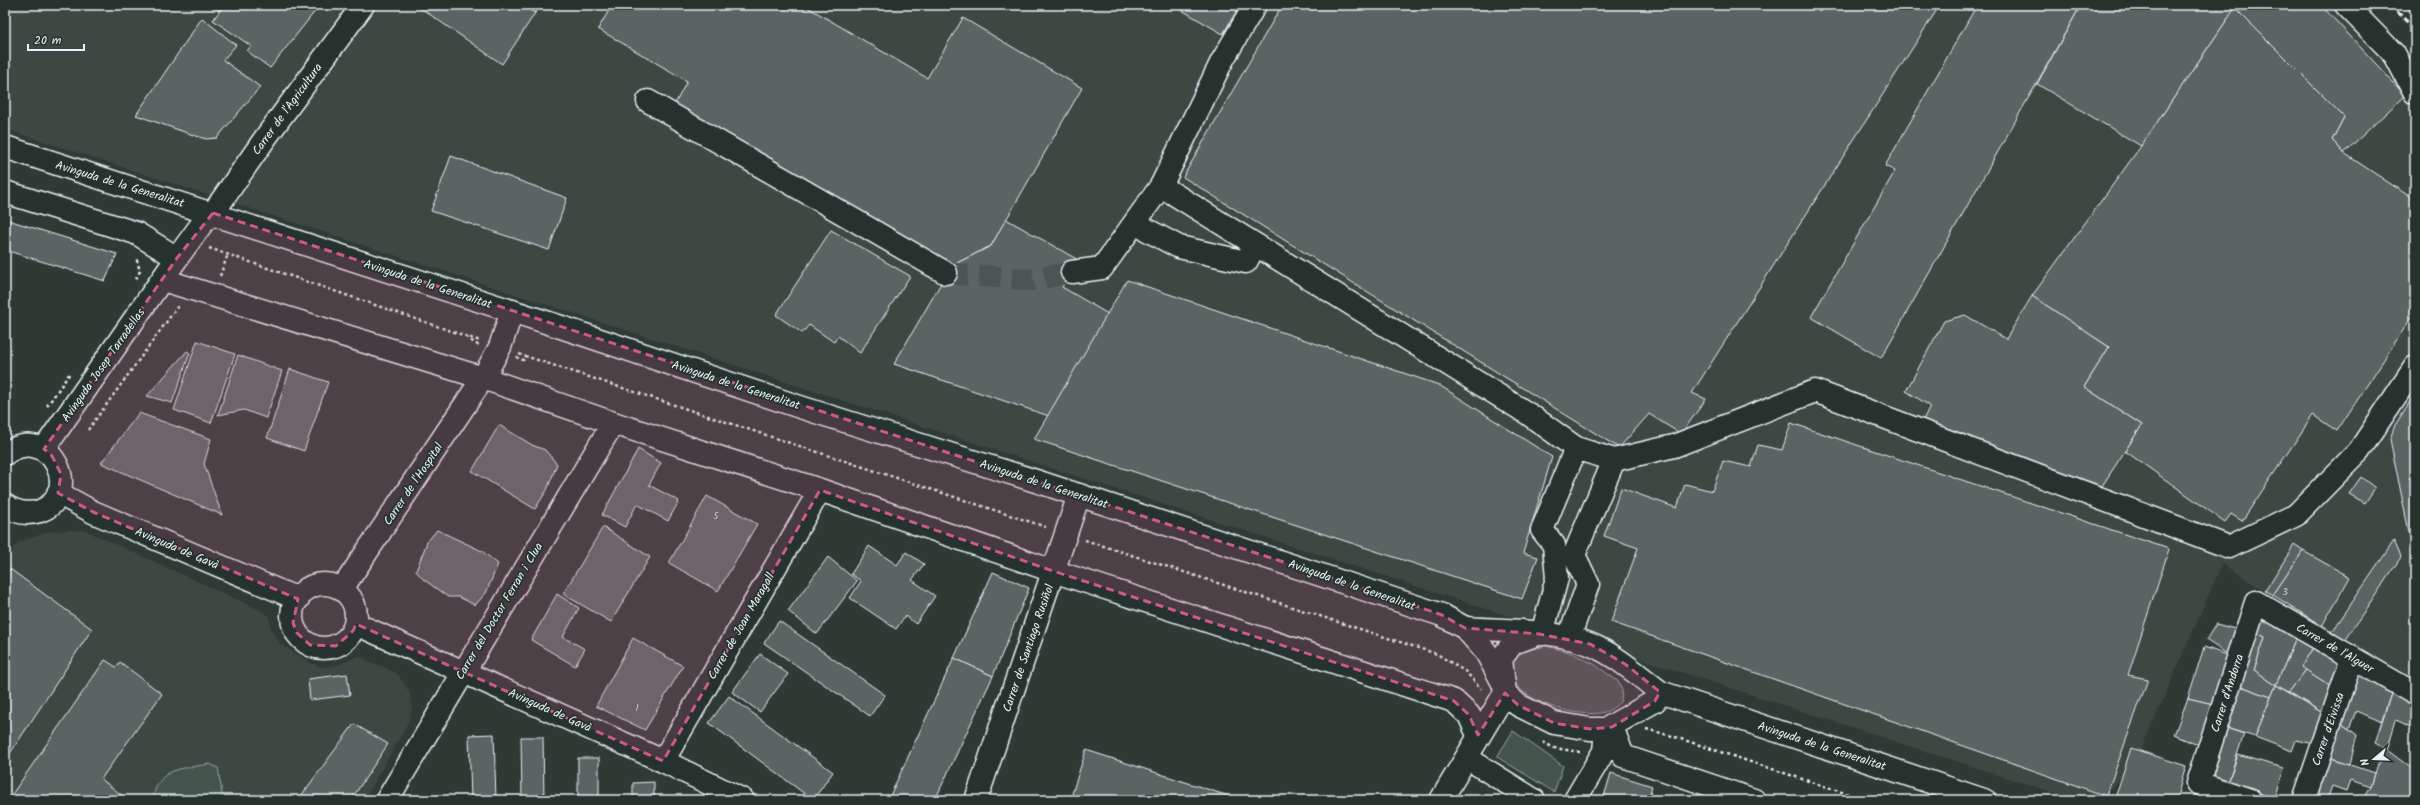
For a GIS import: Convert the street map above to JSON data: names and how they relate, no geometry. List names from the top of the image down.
{
  "streets": {
    "street": [
      "Carrer de l'Agricultura",
      "Avinguda de la Generalitat",
      "Avinguda Josep Tarradellas",
      "Carrer de l'Hospital",
      "Avinguda de Gavà",
      "Carrer del Doctor Ferran i Clua",
      "Carrer de Joan Maragall",
      "Carrer de Santiago Rusiñol",
      "Carrer de l'Alguer",
      "Carrer d'Andorra",
      "Carrer d'Eivissa"
    ]
  },
  "crossings": [
    ["Carrer de l'Agricultura", "Avinguda de la Generalitat"],
    ["Carrer de l'Agricultura", "Avinguda Josep Tarradellas"],
    ["Avinguda de la Generalitat", "Carrer de l'Hospital"],
    ["Avinguda de la Generalitat", "Carrer de Santiago Rusiñol"],
    ["Carrer de l'Hospital", "Avinguda de Gavà"],
    ["Avinguda de Gavà", "Carrer del Doctor Ferran i Clua"],
    ["Avinguda de Gavà", "Carrer de Joan Maragall"],
    ["Carrer de l'Alguer", "Carrer d'Andorra"],
    ["Carrer de l'Alguer", "Carrer d'Eivissa"]
  ],
  "house_numbers": ["5", "3", "1"],
  "scale_bar": "20 m",
  "north": "left"
}
